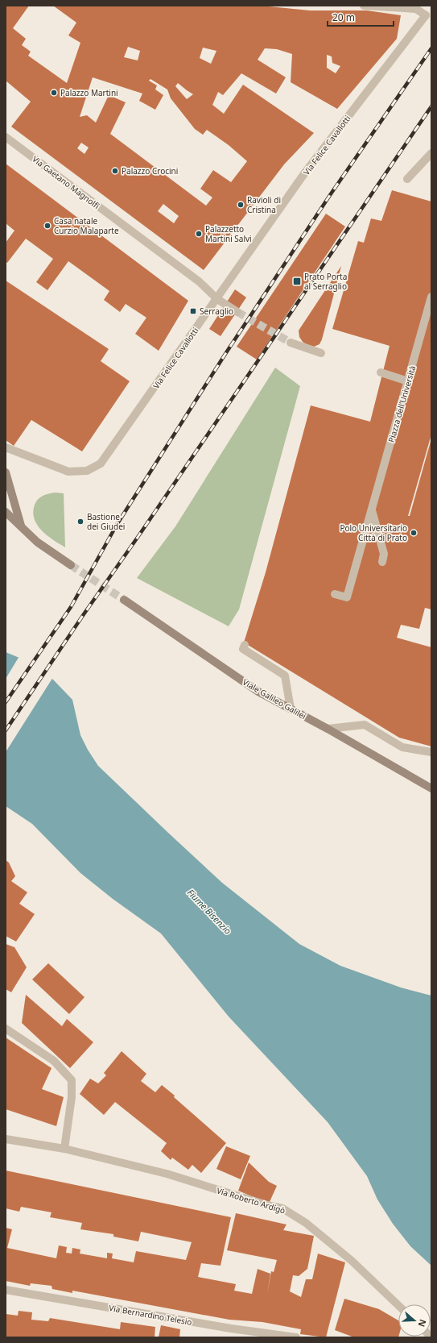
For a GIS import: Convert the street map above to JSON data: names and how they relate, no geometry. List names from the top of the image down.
{
  "streets": {
    "street": [
      "Via Felice Cavallotti",
      "Via Gaetano Magnolfi",
      "Piazza dell'Università",
      "Viale Galileo Galilei",
      "Via Roberto Ardigò",
      "Via Bernardino Telesio"
    ]
  },
  "crossings": [
    ["Via Felice Cavallotti", "Via Gaetano Magnolfi"]
  ],
  "water": ["Fiume Bisenzio"],
  "places": {
    "other": [
      "Palazzo Martini",
      "Palazzo Crocini",
      "Ravioli di Cristina",
      "Casa natale Curzio Malaparte",
      "Palazzetto Martini Salvi",
      "Bastione dei Giudei",
      "Polo Universitario Città di Prato"
    ],
    "transit": ["Prato Porta al Serraglio", "Serraglio"]
  },
  "scale_bar": "20 m",
  "north": "right"
}
